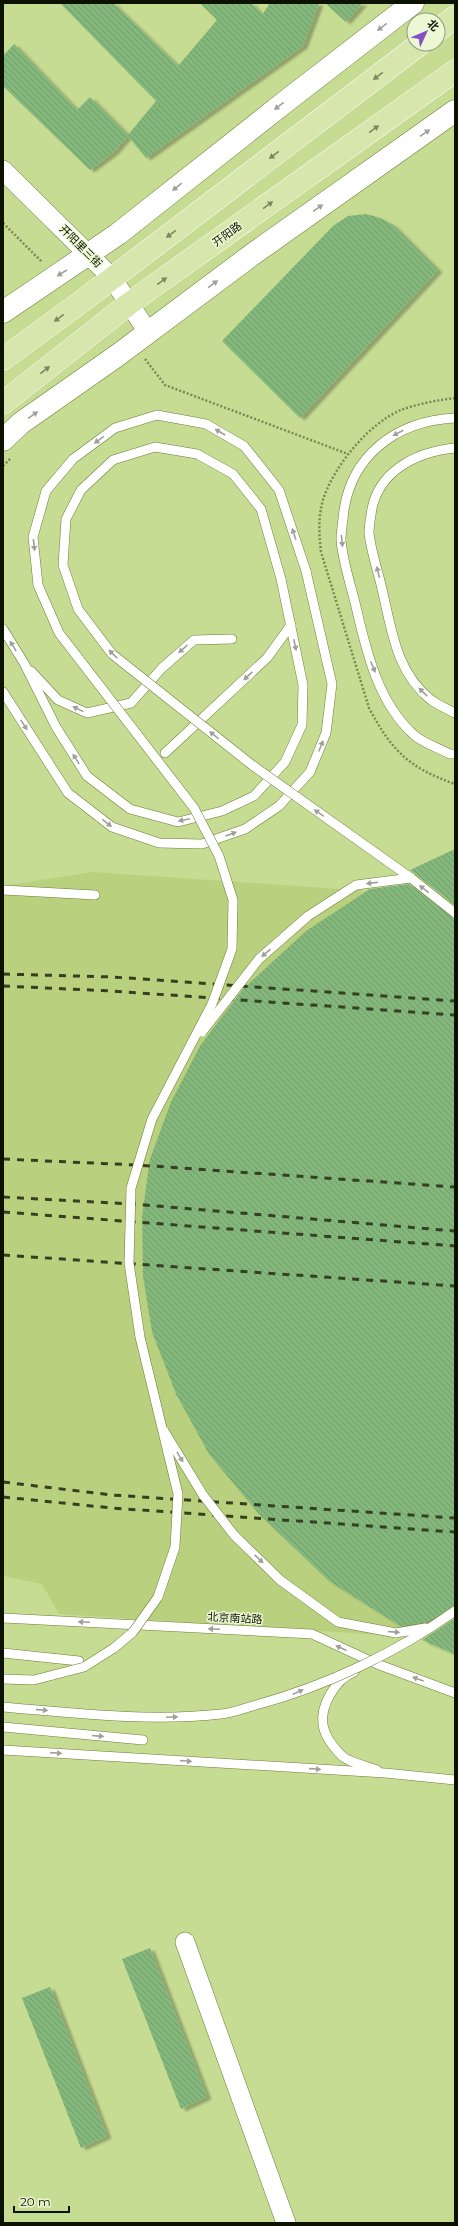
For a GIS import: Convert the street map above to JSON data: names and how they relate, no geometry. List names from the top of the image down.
{
  "streets": {
    "main road": ["开阳路"],
    "street": ["开阳里三街"],
    "lane": ["北京南站路"]
  },
  "crossings": [
    ["开阳路", "开阳里三街"]
  ],
  "scale_bar": "20 m",
  "north": "top right"
}
